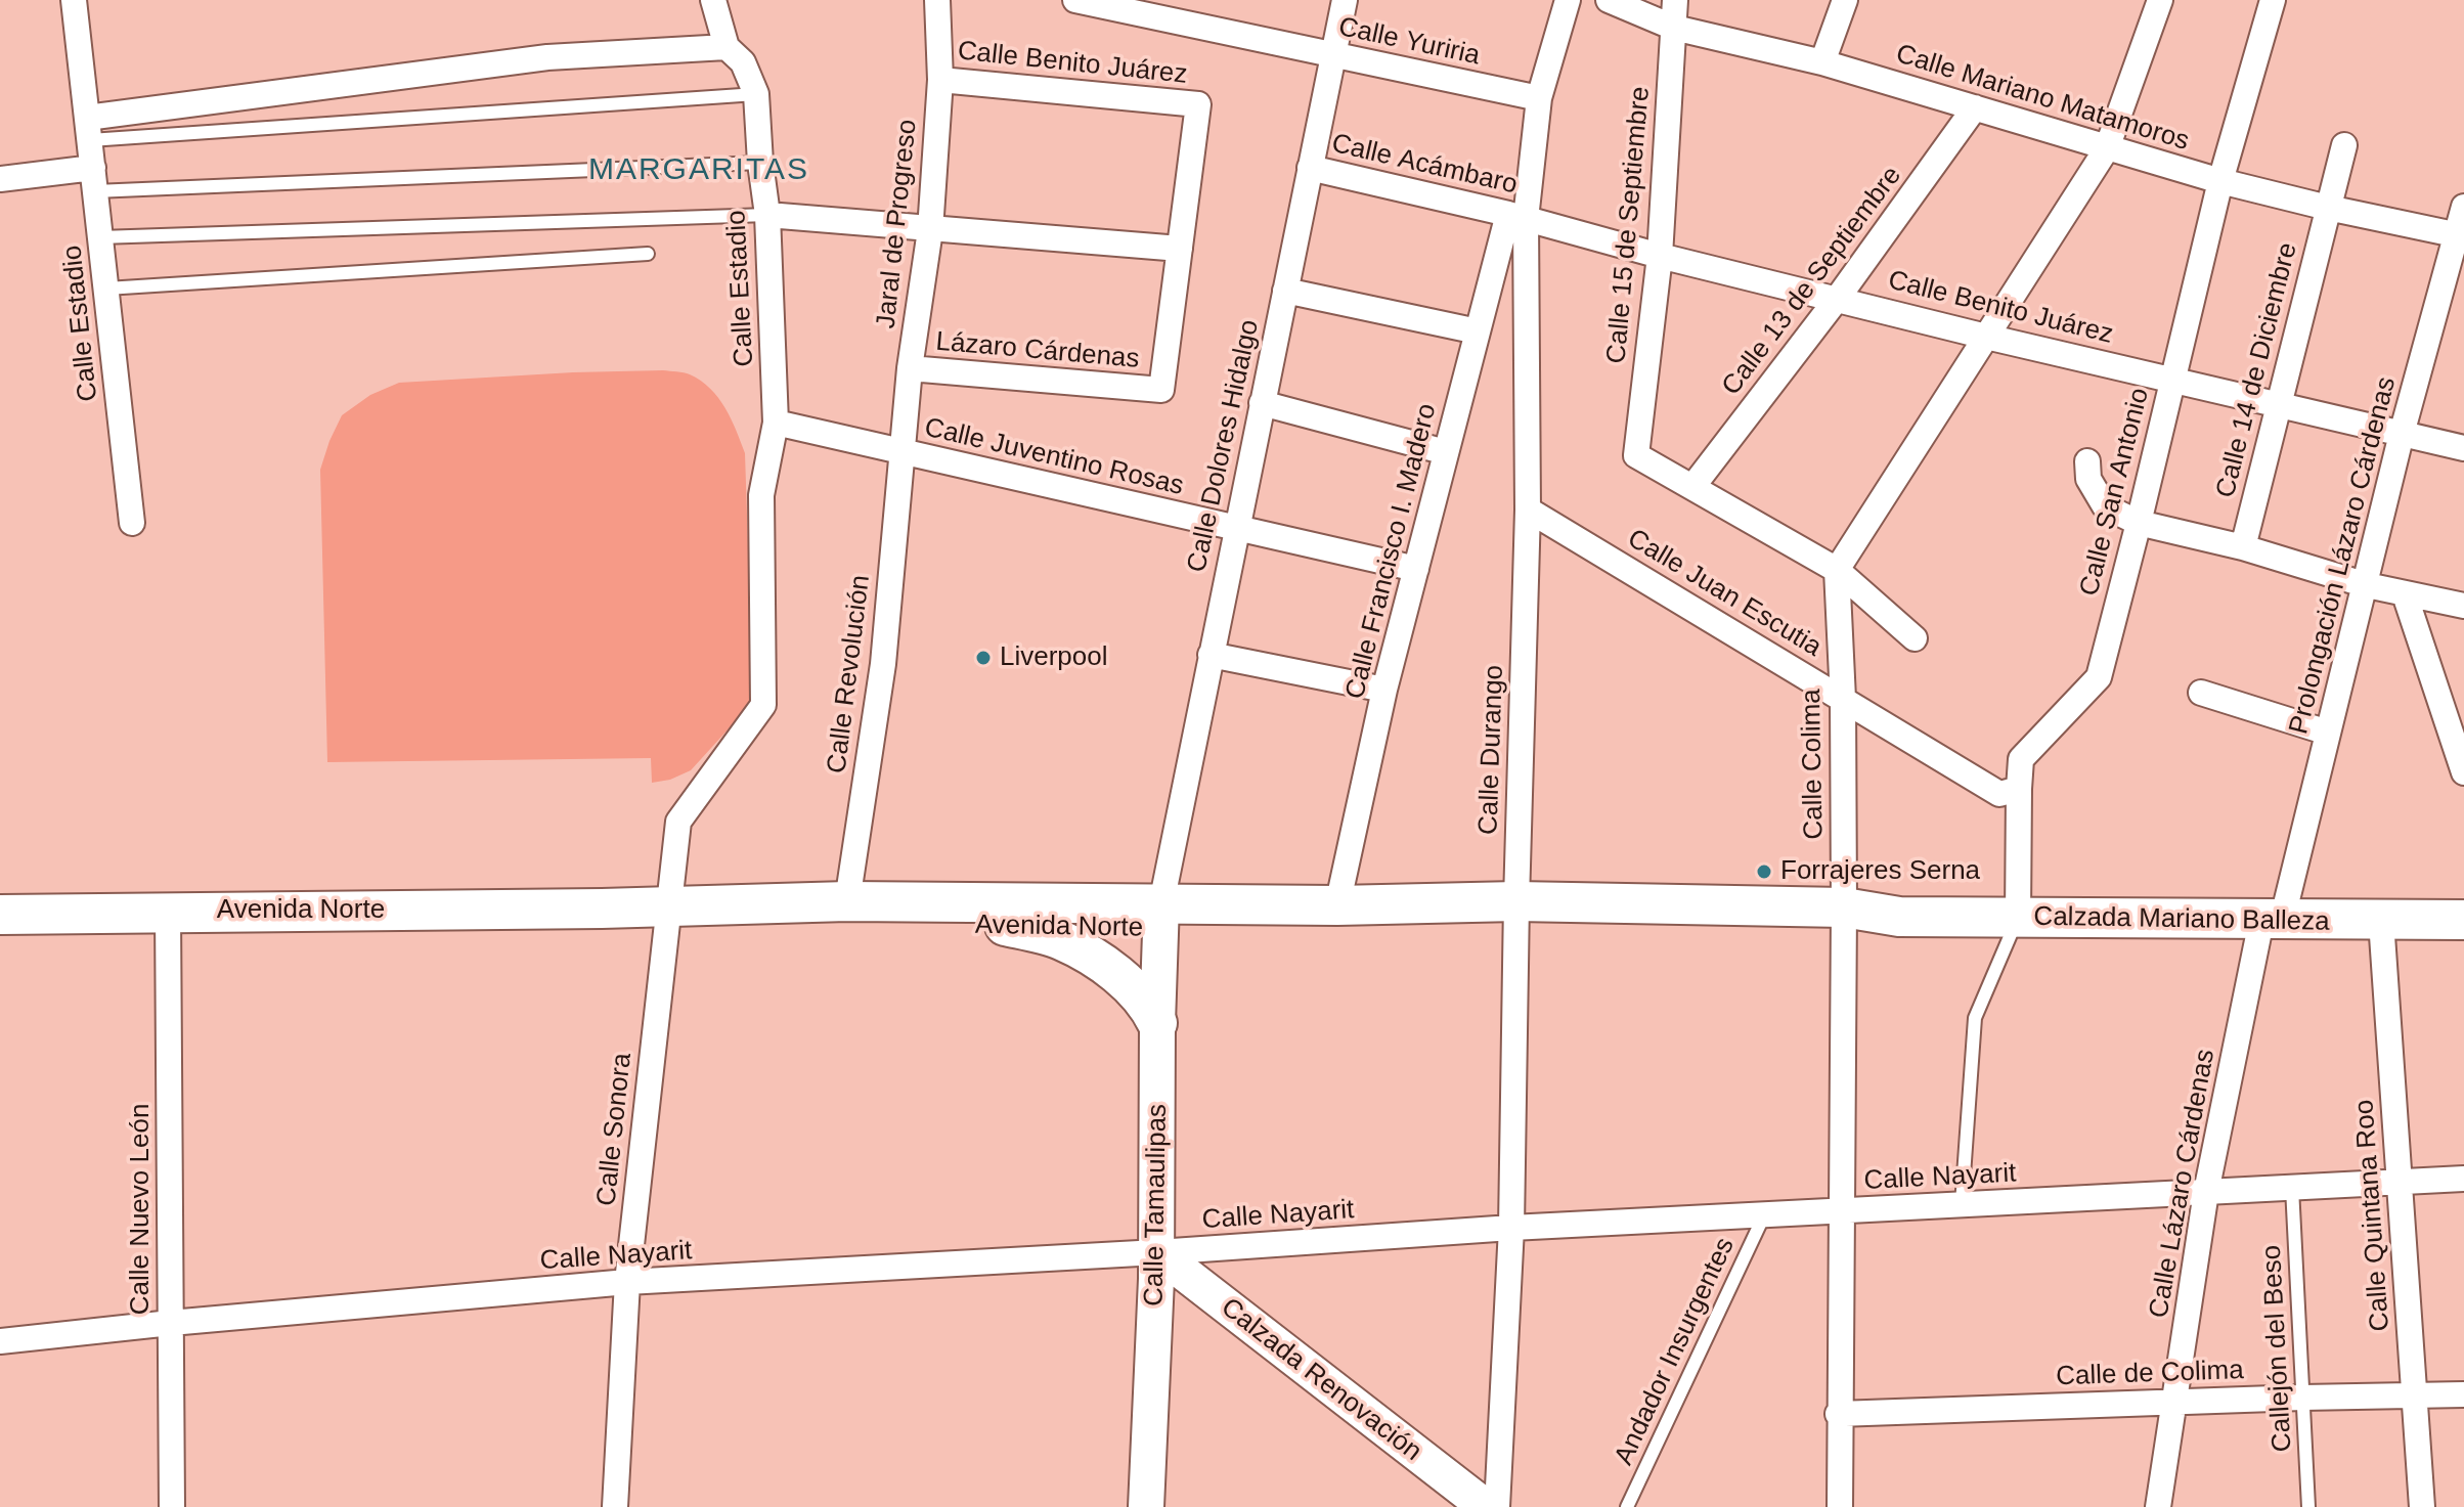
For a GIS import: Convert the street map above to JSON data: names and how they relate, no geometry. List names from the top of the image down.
{
  "streets": {
    "main road": ["Avenida Norte", "Calzada Mariano Balleza"],
    "street": [
      "Calle Yuriria",
      "Calle Benito Juárez",
      "Calle Mariano Matamoros",
      "Calle Acámbaro",
      "Jaral de Progreso",
      "Calle 15 de Septiembre",
      "Calle 13 de Septiembre",
      "Calle Estadio",
      "Lázaro Cárdenas",
      "Calle 14 de Diciembre",
      "Calle Dolores Hidalgo",
      "Calle Juventino Rosas",
      "Calle San Antonio",
      "Calle Francisco I. Madero",
      "Prolongación Lázaro Cárdenas",
      "Calle Juan Escutia",
      "Calle Revolución",
      "Calle Durango",
      "Calle Colima",
      "Calle Sonora",
      "Calle Nayarit",
      "Calle Lázaro Cárdenas",
      "Calle Tamaulipas",
      "Calle Nuevo León",
      "Calle Quintana Roo",
      "Calle de Colima",
      "Calzada Renovación"
    ],
    "lane": ["Callejón del Beso", "Andador Insurgentes"]
  },
  "crossings": [
    ["Calle Yuriria", "Calle Dolores Hidalgo"],
    ["Calle Yuriria", "Calle Durango"],
    ["Calle Benito Juárez", "Calle Acámbaro"],
    ["Calle Benito Juárez", "Jaral de Progreso"],
    ["Calle Benito Juárez", "Calle 15 de Septiembre"],
    ["Calle Benito Juárez", "Calle 13 de Septiembre"],
    ["Calle Benito Juárez", "Lázaro Cárdenas"],
    ["Calle Benito Juárez", "Calle 14 de Diciembre"],
    ["Calle Benito Juárez", "Calle San Antonio"],
    ["Calle Benito Juárez", "Calle Francisco I. Madero"],
    ["Calle Benito Juárez", "Prolongación Lázaro Cárdenas"],
    ["Calle Benito Juárez", "Calle Durango"],
    ["Calle Mariano Matamoros", "Calle 15 de Septiembre"],
    ["Calle Mariano Matamoros", "Calle 13 de Septiembre"],
    ["Calle Mariano Matamoros", "Calle 14 de Diciembre"],
    ["Calle Mariano Matamoros", "Calle San Antonio"],
    ["Calle Mariano Matamoros", "Prolongación Lázaro Cárdenas"],
    ["Calle Acámbaro", "Calle Dolores Hidalgo"],
    ["Calle Acámbaro", "Calle Francisco I. Madero"],
    ["Calle Acámbaro", "Calle Durango"],
    ["Jaral de Progreso", "Lázaro Cárdenas"],
    ["Jaral de Progreso", "Calle Juventino Rosas"],
    ["Jaral de Progreso", "Calle Revolución"],
    ["Calle 15 de Septiembre", "Calle 13 de Septiembre"],
    ["Calle Estadio", "Calle Juventino Rosas"],
    ["Calle Estadio", "Avenida Norte"],
    ["Calle Estadio", "Calle Sonora"],
    ["Calle Dolores Hidalgo", "Calle Juventino Rosas"],
    ["Calle Dolores Hidalgo", "Avenida Norte"],
    ["Calle Dolores Hidalgo", "Calle Tamaulipas"],
    ["Calle Juventino Rosas", "Calle Francisco I. Madero"],
    ["Calle Juventino Rosas", "Calle Revolución"],
    ["Calle San Antonio", "Calle Juan Escutia"],
    ["Calle San Antonio", "Calzada Mariano Balleza"],
    ["Calle Francisco I. Madero", "Calle Durango"],
    ["Calle Francisco I. Madero", "Avenida Norte"],
    ["Prolongación Lázaro Cárdenas", "Calzada Mariano Balleza"],
    ["Prolongación Lázaro Cárdenas", "Calle Lázaro Cárdenas"],
    ["Calle Juan Escutia", "Calle Durango"],
    ["Calle Juan Escutia", "Calle Colima"],
    ["Calle Revolución", "Avenida Norte"],
    ["Calle Durango", "Avenida Norte"],
    ["Calle Durango", "Calzada Mariano Balleza"],
    ["Calle Durango", "Calle Nayarit"],
    ["Calle Colima", "Calzada Mariano Balleza"],
    ["Calle Colima", "Calle Nayarit"],
    ["Calle Colima", "Calle de Colima"],
    ["Avenida Norte", "Calzada Mariano Balleza"],
    ["Avenida Norte", "Calle Sonora"],
    ["Avenida Norte", "Calle Tamaulipas"],
    ["Avenida Norte", "Calle Nuevo León"],
    ["Calzada Mariano Balleza", "Calle Lázaro Cárdenas"],
    ["Calzada Mariano Balleza", "Calle Quintana Roo"],
    ["Calle Sonora", "Calle Nayarit"],
    ["Calle Nayarit", "Calle Lázaro Cárdenas"],
    ["Calle Nayarit", "Calle Tamaulipas"],
    ["Calle Nayarit", "Calle Nuevo León"],
    ["Calle Nayarit", "Calle Quintana Roo"],
    ["Calle Nayarit", "Callejón del Beso"],
    ["Calle Nayarit", "Andador Insurgentes"],
    ["Calle Nayarit", "Calzada Renovación"],
    ["Calle Lázaro Cárdenas", "Calle de Colima"],
    ["Calle Tamaulipas", "Calzada Renovación"],
    ["Calle Quintana Roo", "Calle de Colima"],
    ["Callejón del Beso", "Calle de Colima"]
  ],
  "districts": ["MARGARITAS"],
  "places": ["Liverpool", "Forrajeres Serna"]
}
